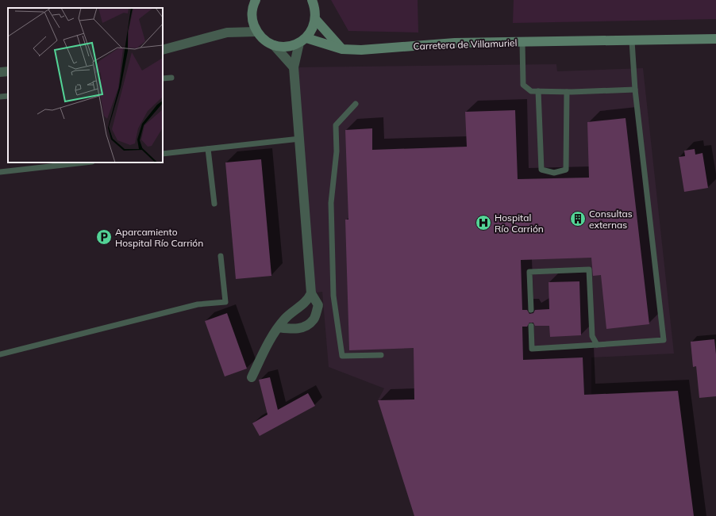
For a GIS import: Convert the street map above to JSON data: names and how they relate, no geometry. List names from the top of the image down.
{
  "streets": {
    "main road": ["Carretera de Villamuriel"]
  },
  "places": {
    "building": ["Consultas externas"],
    "hospital": ["Hospital Río Carrión"],
    "parking": ["Aparcamiento Hospital Río Carrión"]
  }
}
